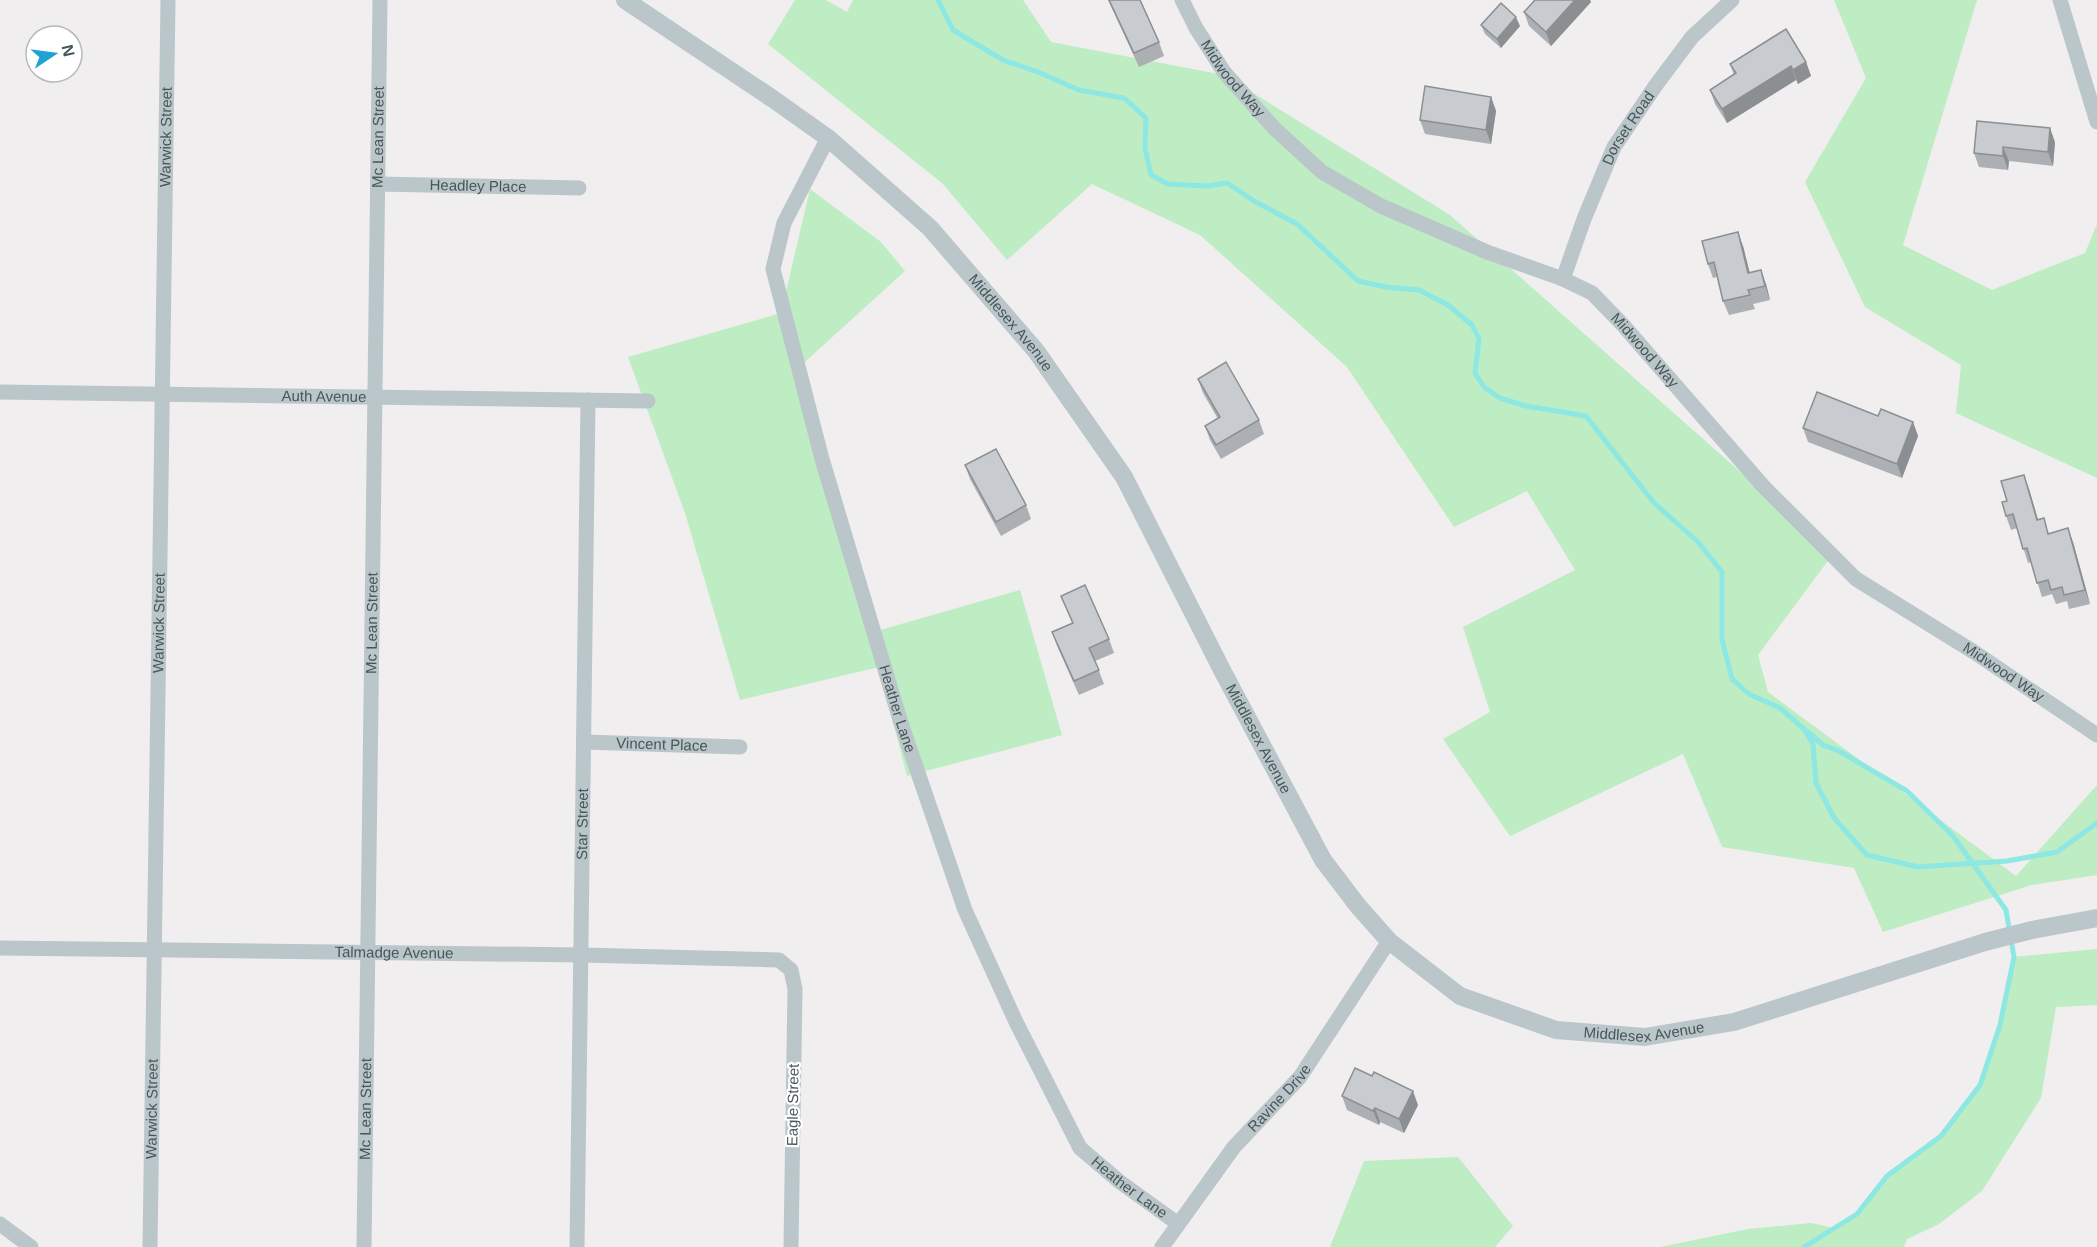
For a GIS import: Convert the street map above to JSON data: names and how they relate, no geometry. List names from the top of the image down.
{
  "streets": {
    "street": [
      "Midwood Way",
      "Dorset Road",
      "Warwick Street",
      "Mc Lean Street",
      "Headley Place",
      "Middlesex Avenue",
      "Auth Avenue",
      "Heather Lane",
      "Vincent Place",
      "Star Street",
      "Talmadge Avenue",
      "Ravine Drive",
      "Eagle Street"
    ]
  },
  "crossings": [
    ["Midwood Way", "Dorset Road"],
    ["Warwick Street", "Auth Avenue"],
    ["Warwick Street", "Talmadge Avenue"],
    ["Mc Lean Street", "Headley Place"],
    ["Mc Lean Street", "Auth Avenue"],
    ["Mc Lean Street", "Talmadge Avenue"],
    ["Middlesex Avenue", "Heather Lane"],
    ["Middlesex Avenue", "Ravine Drive"],
    ["Auth Avenue", "Star Street"],
    ["Heather Lane", "Ravine Drive"],
    ["Vincent Place", "Star Street"],
    ["Star Street", "Talmadge Avenue"],
    ["Talmadge Avenue", "Eagle Street"]
  ],
  "north": "right"
}
